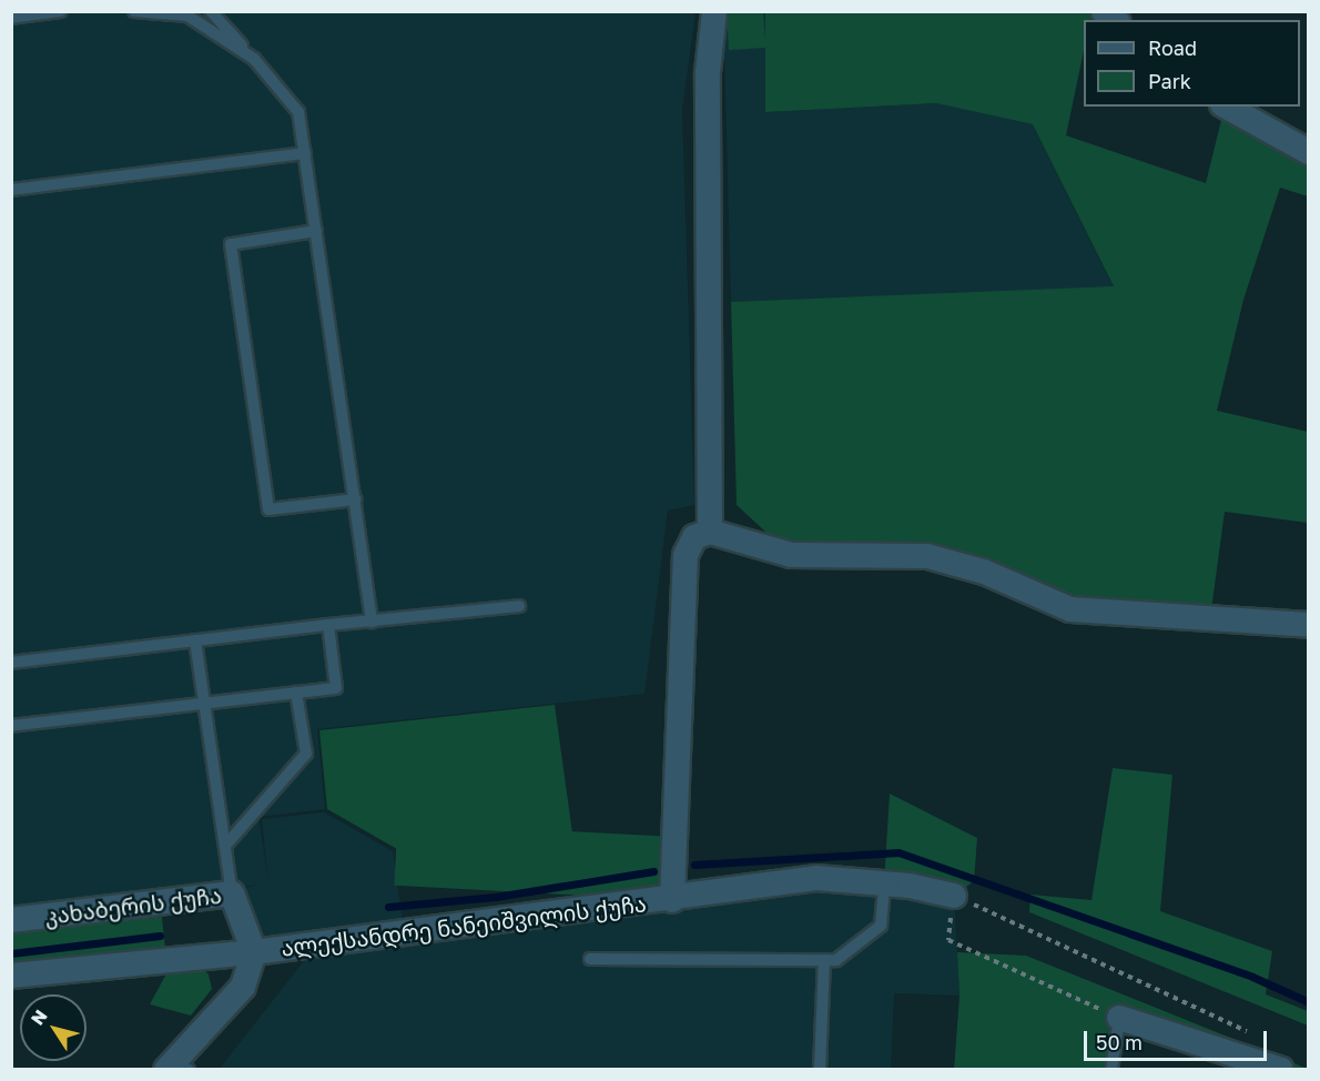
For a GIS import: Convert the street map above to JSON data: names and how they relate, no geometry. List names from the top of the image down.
{
  "streets": {
    "street": ["კახაბერის ქუჩა", "ალექსანდრე ნანეიშვილის ქუჩა"]
  },
  "crossings": [
    ["კახაბერის ქუჩა", "ალექსანდრე ნანეიშვილის ქუჩა"]
  ],
  "legend": ["Road", "Park"],
  "scale_bar": "50 m",
  "north": "top left"
}
